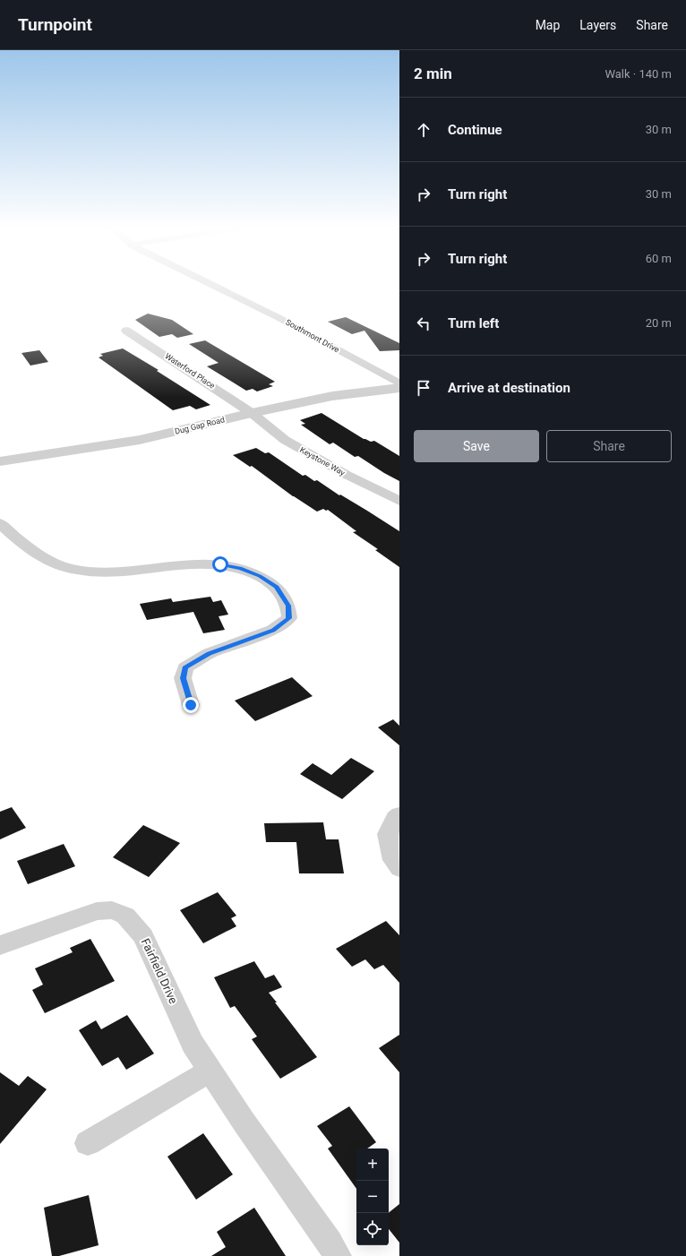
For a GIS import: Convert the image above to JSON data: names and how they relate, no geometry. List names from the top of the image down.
{
  "streets": {
    "street": [
      "Southmont Drive",
      "Waterford Place",
      "Dug Gap Road",
      "Keystone Way",
      "Fairfield Drive"
    ]
  },
  "crossings": [
    ["Waterford Place", "Dug Gap Road"],
    ["Waterford Place", "Keystone Way"],
    ["Dug Gap Road", "Keystone Way"]
  ],
  "page": {
    "header": "Turnpoint",
    "nav": ["Map", "Layers", "Share"],
    "heading": ["2 min", "Walk · 140 m"],
    "list": [
      ["Continue", "30 m"],
      ["Turn right", "30 m"],
      ["Turn right", "60 m"],
      ["Turn left", "20 m"],
      "Arrive at destination"
    ],
    "buttons": ["Save", "Share"],
    "map_buttons": ["+", "−"]
  }
}
